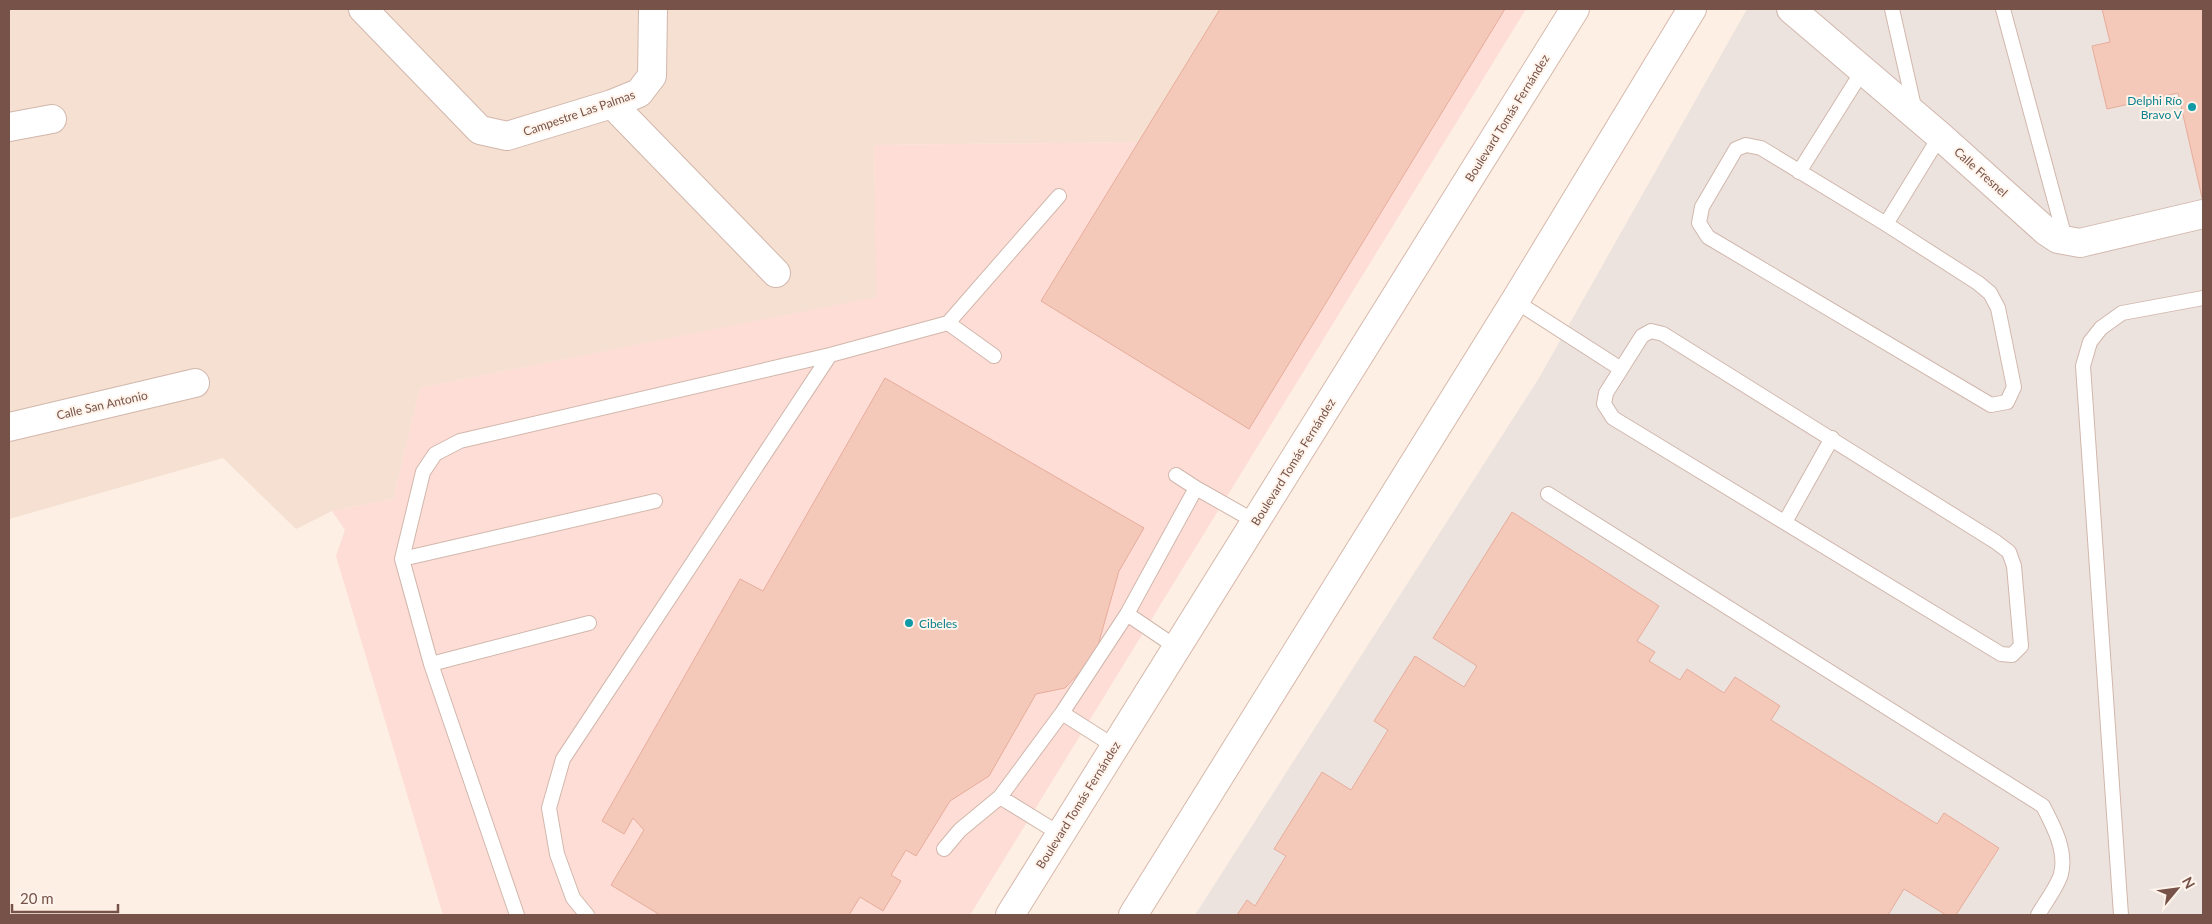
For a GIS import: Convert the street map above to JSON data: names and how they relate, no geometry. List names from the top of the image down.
{
  "streets": {
    "main road": [
      "Campestre Las Palmas",
      "Boulevard Tomás Fernández",
      "Calle Fresnel",
      "Calle San Antonio"
    ]
  },
  "places": ["Delphi Río Bravo V", "Cibeles"],
  "scale_bar": "20 m",
  "north": "top right"
}
